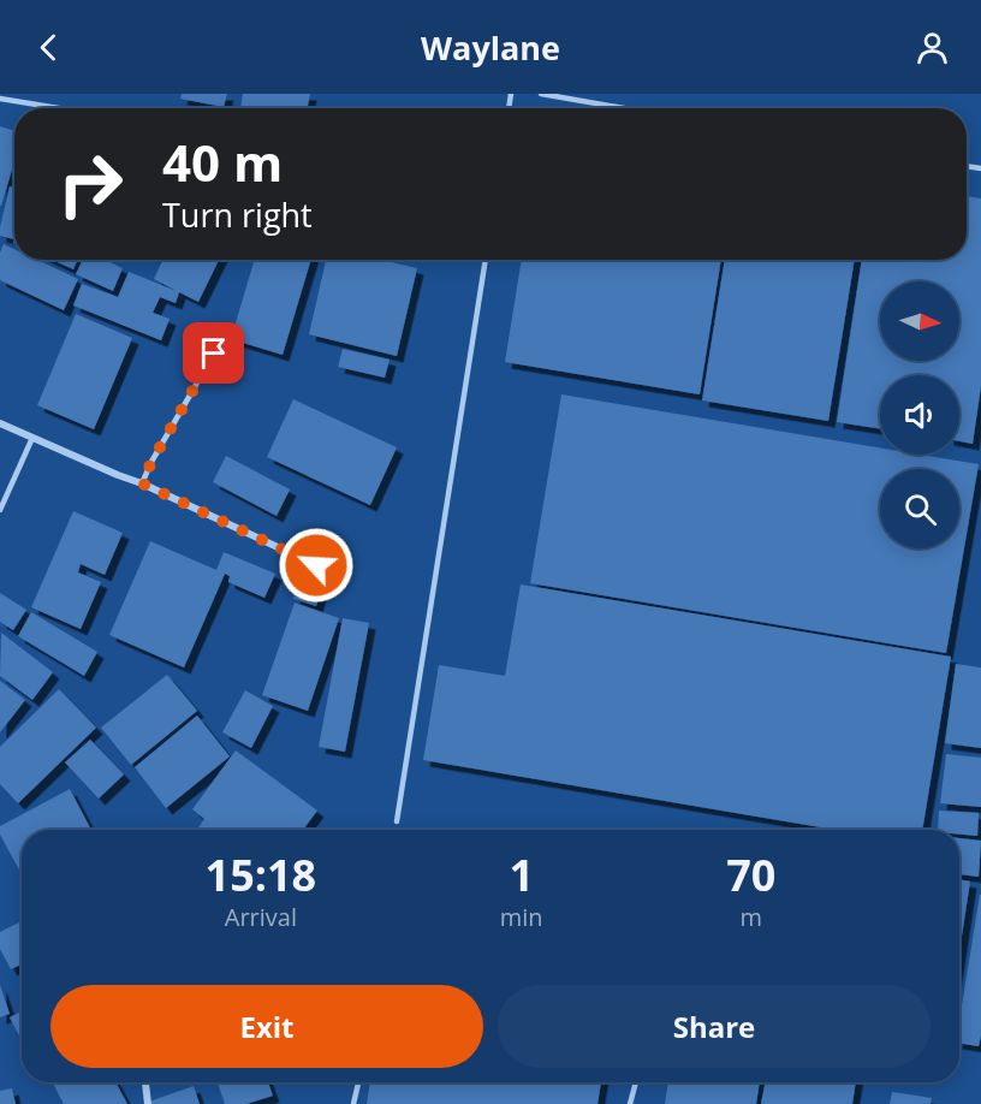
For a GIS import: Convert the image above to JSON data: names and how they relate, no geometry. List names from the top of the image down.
{
  "north": "right",
  "page": {
    "header": "Waylane",
    "turn": ["40 m", "Turn right"],
    "eta": [
      "15:18",
      "Arrival",
      "1",
      "min",
      "70",
      "m"
    ],
    "buttons": ["Exit", "Share"]
  }
}
